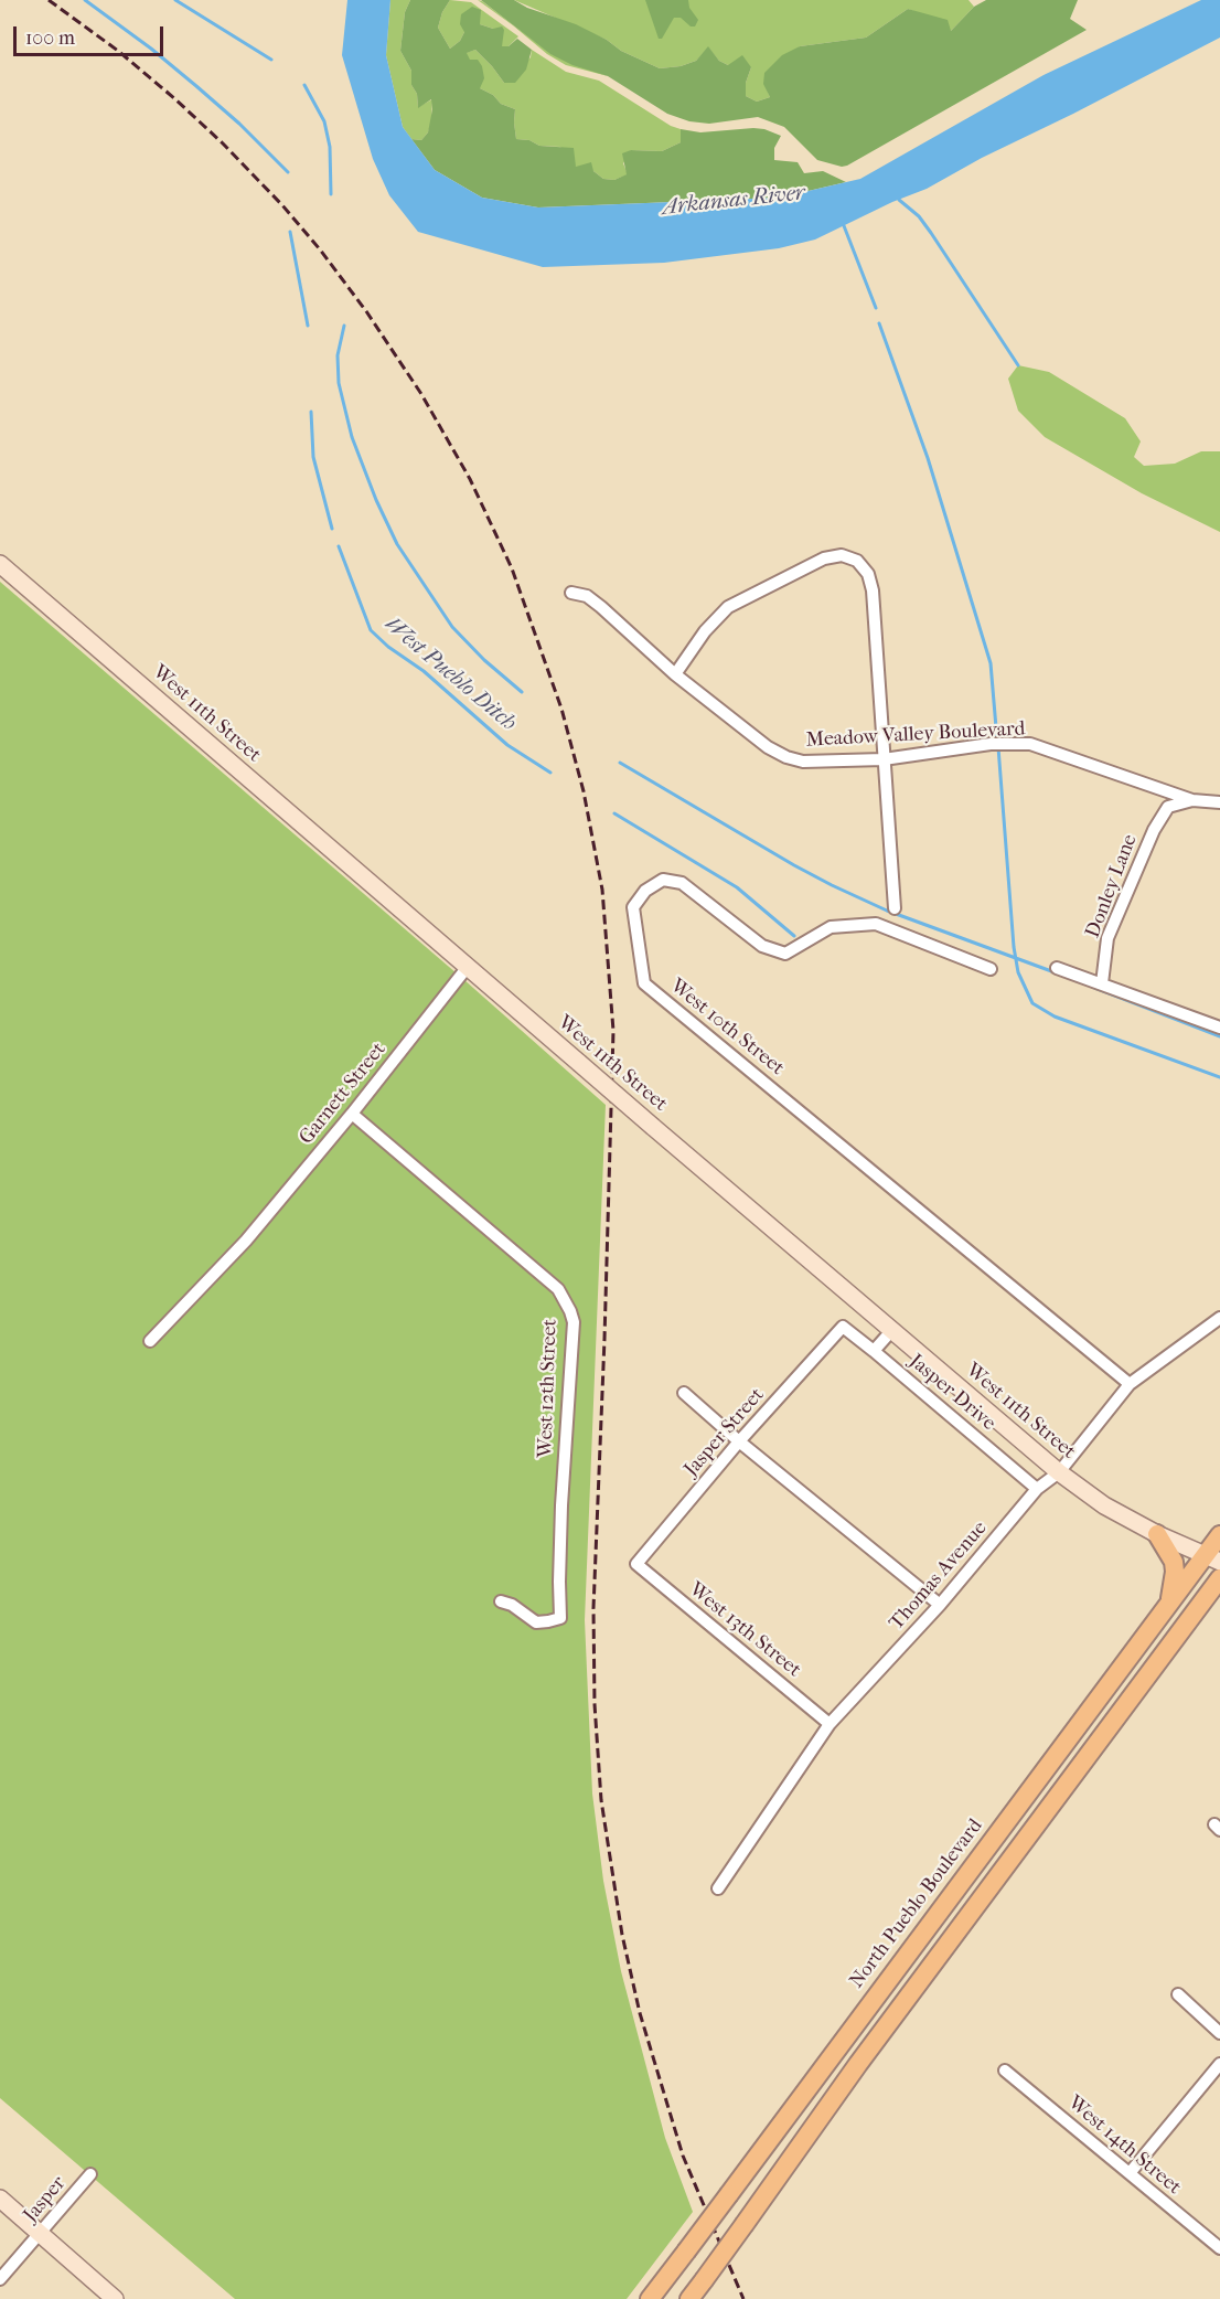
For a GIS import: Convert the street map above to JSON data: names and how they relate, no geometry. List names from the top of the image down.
{
  "streets": {
    "main road": ["North Pueblo Boulevard"],
    "street": [
      "West 11th Street",
      "Meadow Valley Boulevard",
      "Donley Lane",
      "West 10th Street",
      "Garnett Street",
      "West 12th Street",
      "Jasper Drive",
      "Jasper Street",
      "Thomas Avenue",
      "West 13th Street",
      "West 14th Street",
      "Jasper"
    ]
  },
  "crossings": [
    ["West 11th Street", "Garnett Street"],
    ["West 11th Street", "Thomas Avenue"],
    ["West 11th Street", "North Pueblo Boulevard"],
    ["Meadow Valley Boulevard", "Donley Lane"],
    ["West 10th Street", "Thomas Avenue"],
    ["Garnett Street", "West 12th Street"],
    ["Jasper Drive", "Jasper Street"],
    ["Jasper Drive", "Thomas Avenue"],
    ["Jasper Street", "West 13th Street"],
    ["Thomas Avenue", "West 13th Street"]
  ],
  "water": ["Arkansas River", "West Pueblo Ditch"],
  "scale_bar": "100 m"
}
